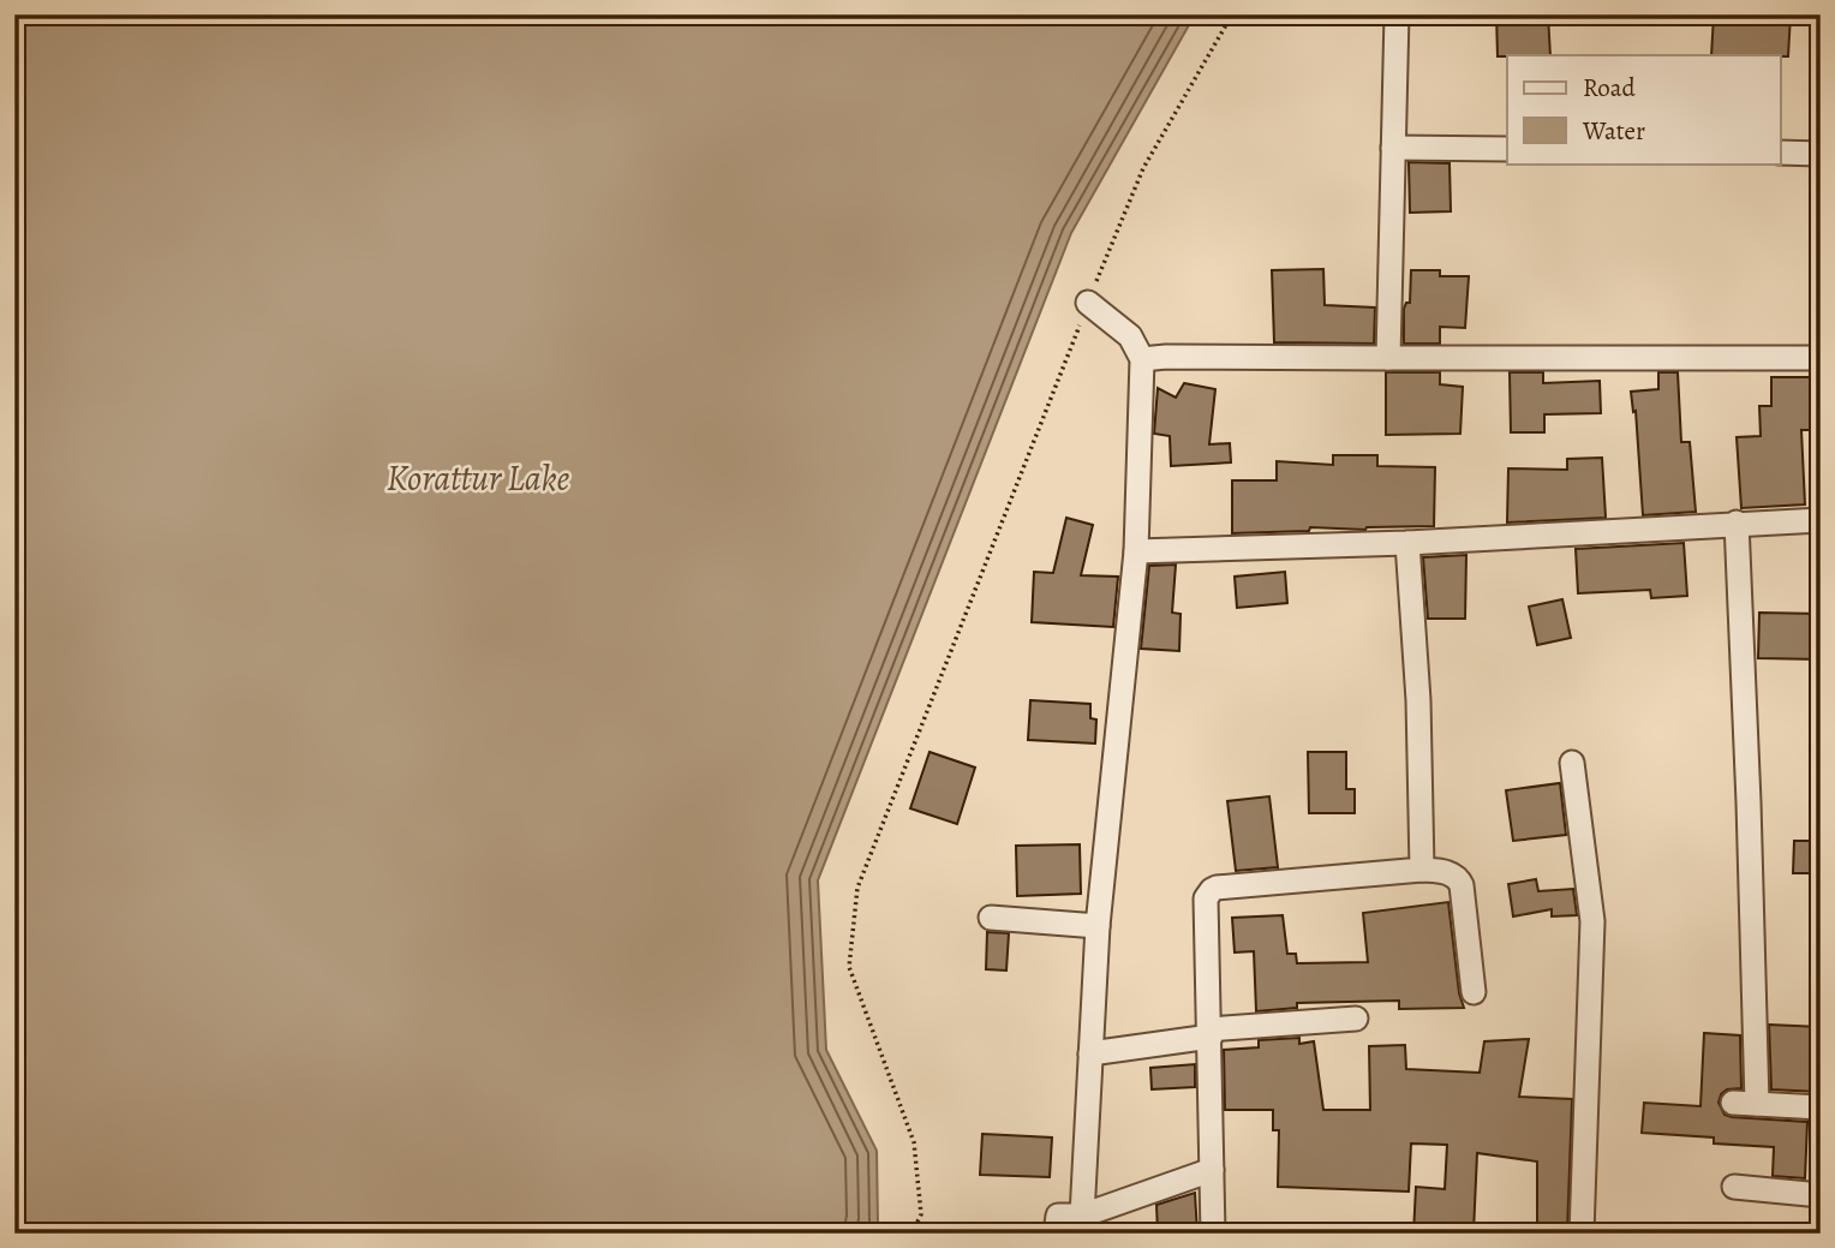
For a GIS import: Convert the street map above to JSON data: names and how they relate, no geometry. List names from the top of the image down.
{
  "water": ["Korattur Lake"],
  "legend": ["Road", "Water"]
}
